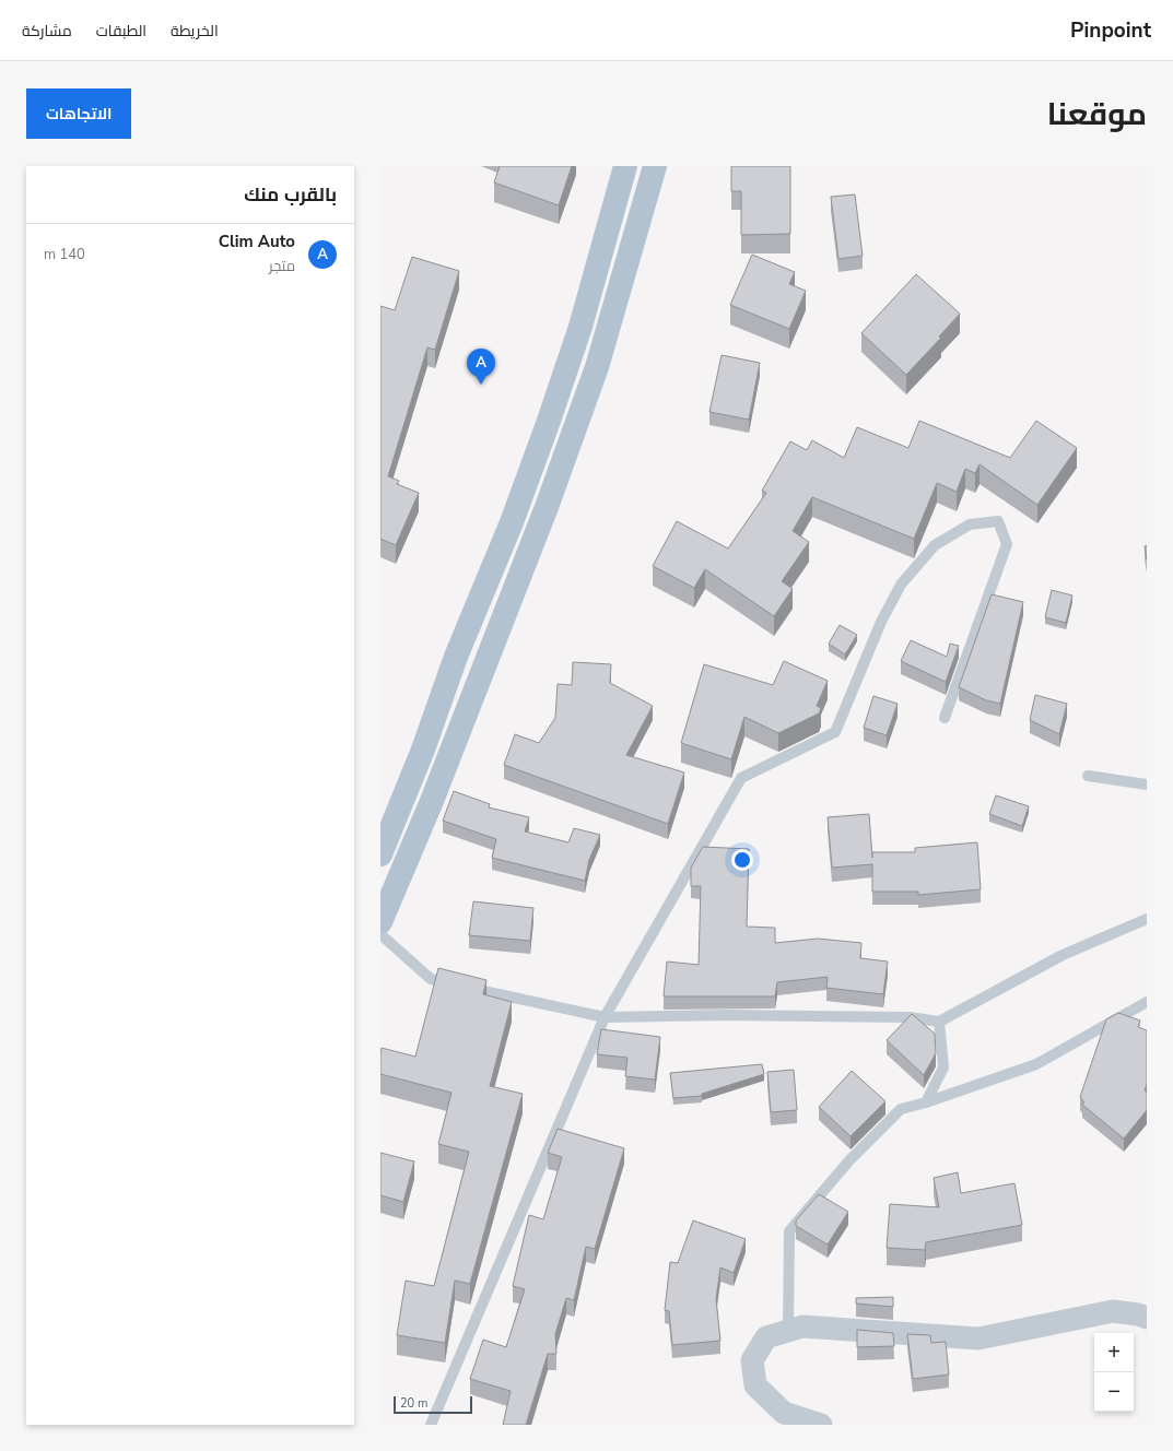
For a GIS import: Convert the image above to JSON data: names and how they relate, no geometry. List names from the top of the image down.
{
  "scale_bar": "20 m",
  "page": {
    "header": "Pinpoint",
    "nav": ["الخريطة", "الطبقات", "مشاركة"],
    "title": "موقعنا",
    "buttons": "الاتجاهات",
    "heading": "بالقرب منك",
    "list": [
      {
        "mark": "A",
        "name": "Clim Auto",
        "note": "متجر",
        "value": "140 m"
      }
    ],
    "pins": "A",
    "map_buttons": ["+", "−"],
    "scale": "20 m"
  }
}
